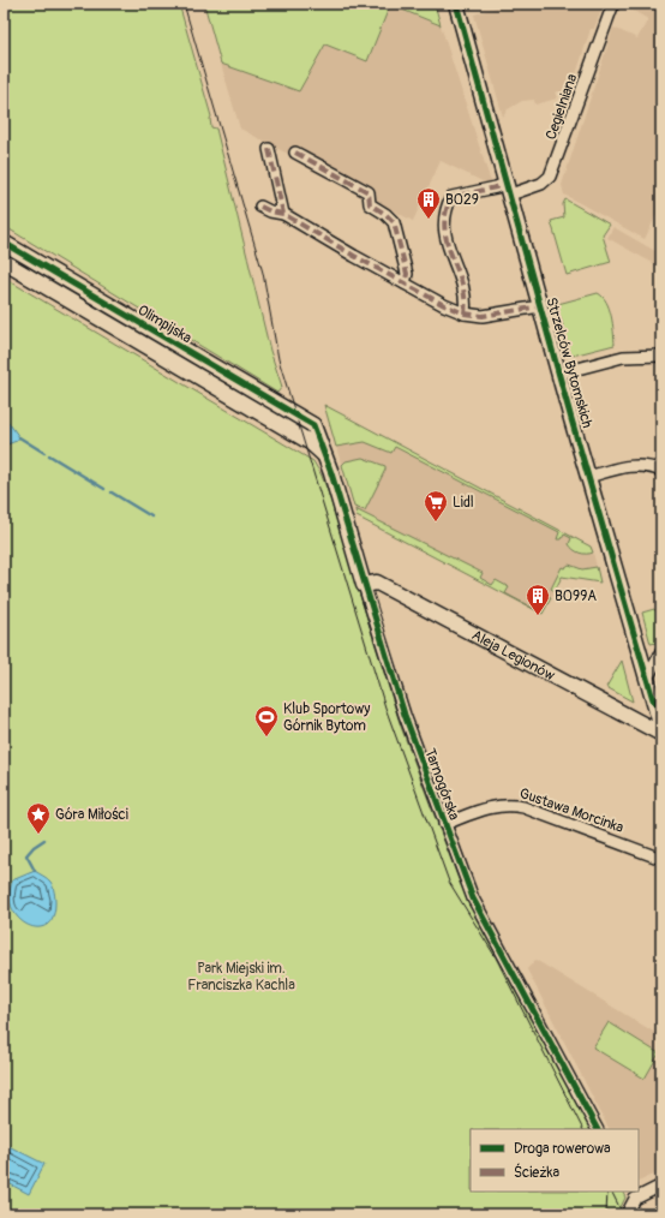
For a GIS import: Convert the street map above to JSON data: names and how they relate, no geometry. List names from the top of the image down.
{
  "streets": {
    "street": [
      "Cegielniana",
      "Olimpijska",
      "Strzelców Bytomskich",
      "Aleja Legionów",
      "Tarnogórska",
      "Gustawa Morcinka"
    ]
  },
  "crossings": [
    ["Cegielniana", "Strzelców Bytomskich"],
    ["Olimpijska", "Tarnogórska"],
    ["Aleja Legionów", "Tarnogórska"],
    ["Tarnogórska", "Gustawa Morcinka"]
  ],
  "parks": ["Park Miejski im. Franciszka Kachla"],
  "places": {
    "building": ["B029", "B099A"],
    "supermarket": ["Lidl"],
    "sports": ["Klub Sportowy Górnik Bytom"],
    "place": ["Góra Miłości"]
  },
  "legend": ["Droga rowerowa", "Ścieżka"]
}
